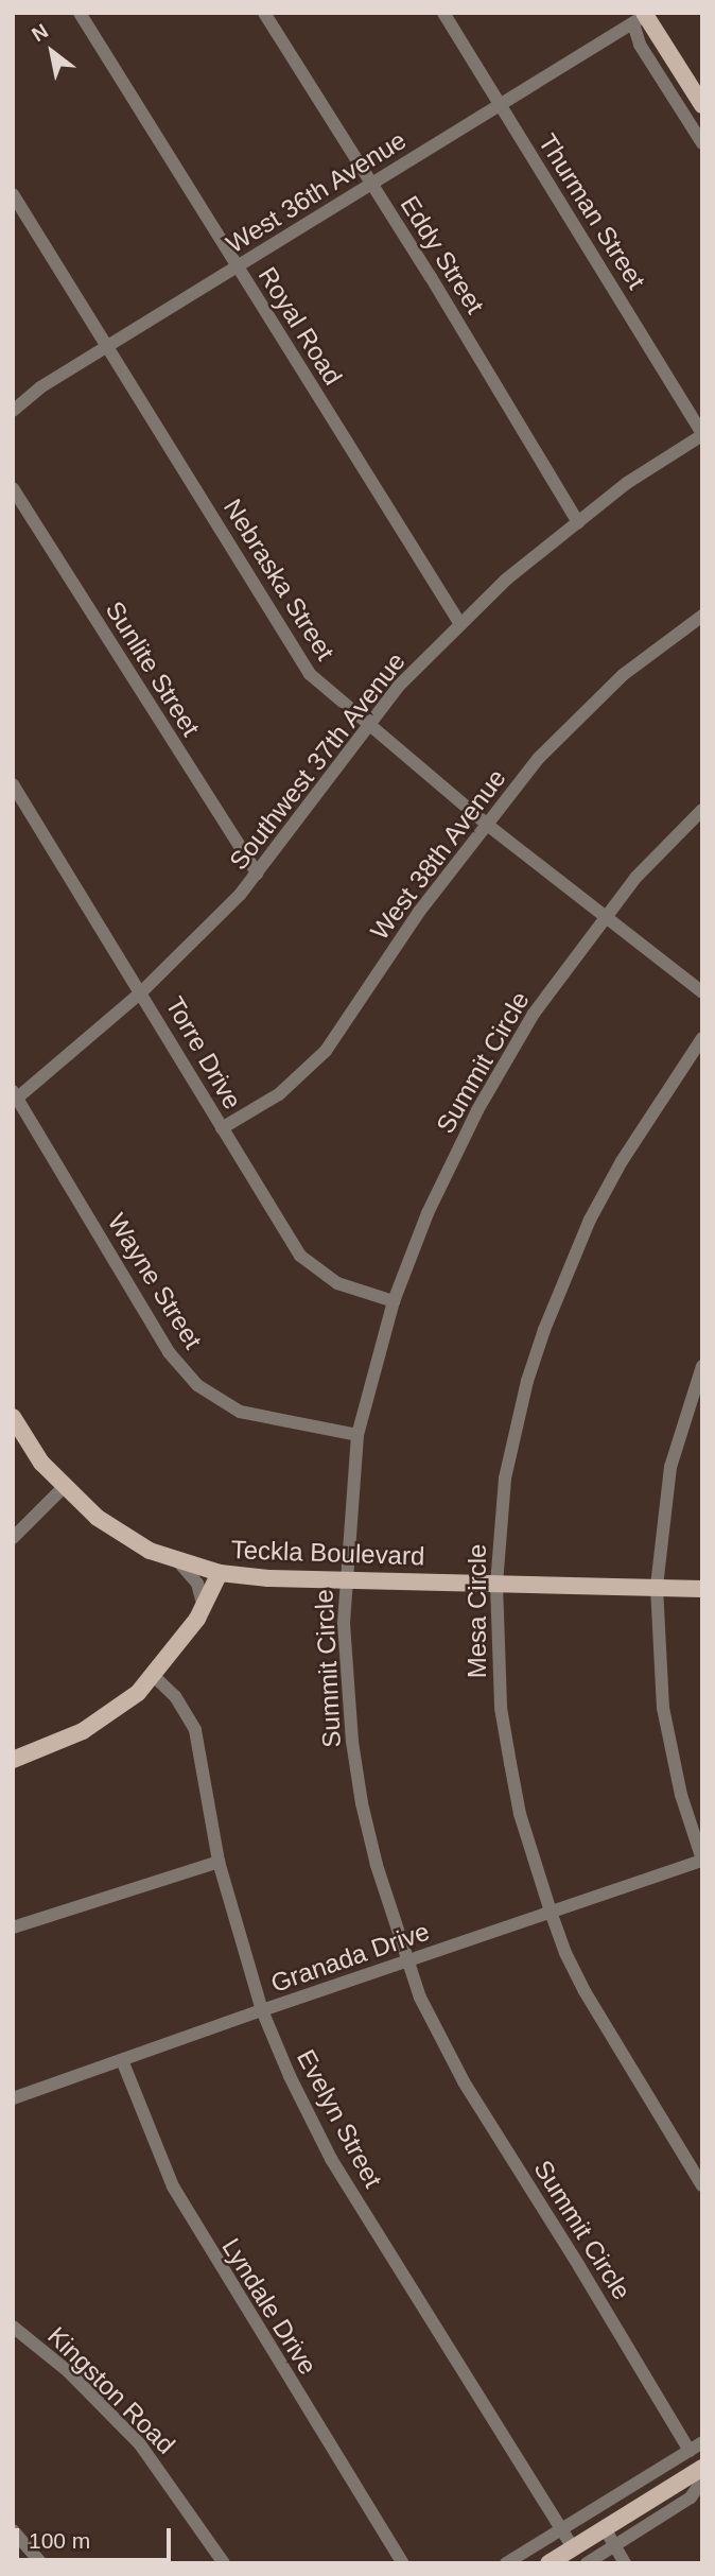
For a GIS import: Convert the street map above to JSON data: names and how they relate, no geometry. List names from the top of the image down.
{
  "streets": {
    "main road": ["Teckla Boulevard"],
    "street": [
      "West 36th Avenue",
      "Thurman Street",
      "Eddy Street",
      "Royal Road",
      "Nebraska Street",
      "Sunlite Street",
      "Southwest 37th Avenue",
      "West 38th Avenue",
      "Torre Drive",
      "Summit Circle",
      "Wayne Street",
      "Mesa Circle",
      "Granada Drive",
      "Evelyn Street",
      "Lyndale Drive",
      "Kingston Road"
    ]
  },
  "crossings": [
    ["West 36th Avenue", "Thurman Street"],
    ["West 36th Avenue", "Eddy Street"],
    ["West 36th Avenue", "Royal Road"],
    ["West 36th Avenue", "Nebraska Street"],
    ["Thurman Street", "Southwest 37th Avenue"],
    ["Eddy Street", "Southwest 37th Avenue"],
    ["Royal Road", "Southwest 37th Avenue"],
    ["Nebraska Street", "Southwest 37th Avenue"],
    ["Nebraska Street", "West 38th Avenue"],
    ["Nebraska Street", "Summit Circle"],
    ["Sunlite Street", "Southwest 37th Avenue"],
    ["Southwest 37th Avenue", "Torre Drive"],
    ["Southwest 37th Avenue", "Wayne Street"],
    ["West 38th Avenue", "Torre Drive"],
    ["Torre Drive", "Summit Circle"],
    ["Summit Circle", "Wayne Street"],
    ["Summit Circle", "Teckla Boulevard"],
    ["Summit Circle", "Granada Drive"],
    ["Teckla Boulevard", "Mesa Circle"],
    ["Mesa Circle", "Granada Drive"],
    ["Granada Drive", "Evelyn Street"],
    ["Granada Drive", "Lyndale Drive"]
  ],
  "scale_bar": "100 m",
  "north": "top left"
}
